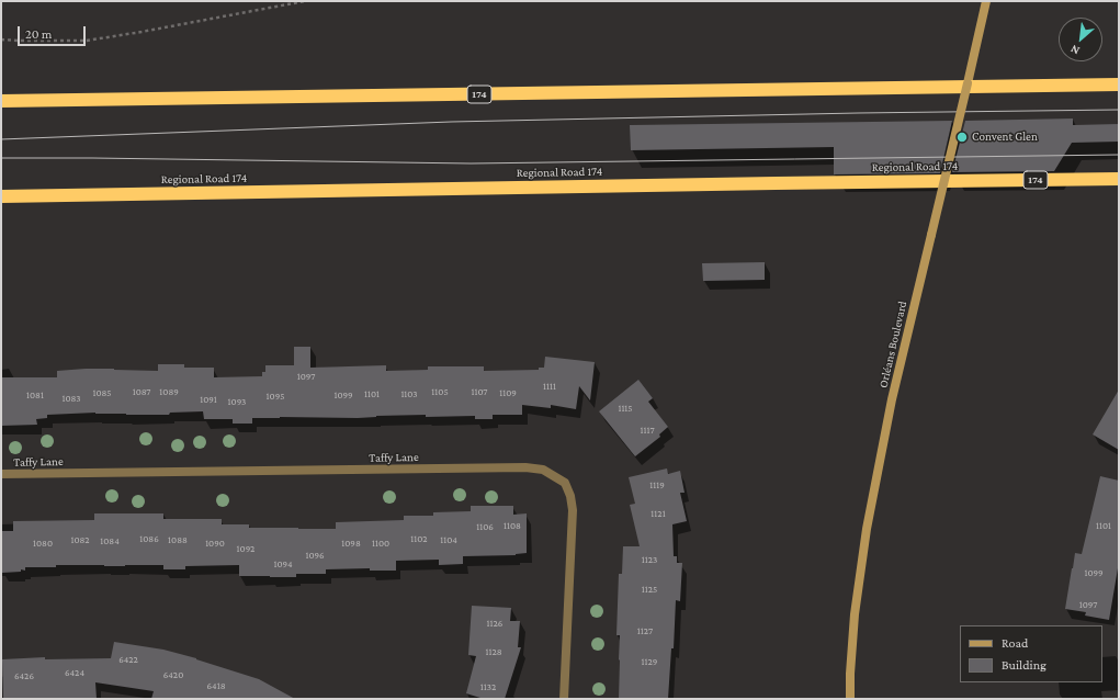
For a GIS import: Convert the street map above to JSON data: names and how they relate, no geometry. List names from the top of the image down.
{
  "streets": {
    "highway": ["174", "Regional Road 174"],
    "main road": ["Orléans Boulevard"],
    "street": ["Taffy Lane"]
  },
  "places": ["Convent Glen"],
  "house_numbers": [
    "1097",
    "1111",
    "1087",
    "1089",
    "1105",
    "1107",
    "1085",
    "1109",
    "1101",
    "1103",
    "1081",
    "1099",
    "1095",
    "1083",
    "1091",
    "1093",
    "1115",
    "1117",
    "1119",
    "1121",
    "1108",
    "1101",
    "1106",
    "1086",
    "1102",
    "1082",
    "1088",
    "1104",
    "1084",
    "1080",
    "1090",
    "1098",
    "1100",
    "1092",
    "1096",
    "1123",
    "1094",
    "1099",
    "1125",
    "1097",
    "1126",
    "1127",
    "1128",
    "6422",
    "1129",
    "6424",
    "6420",
    "6426",
    "6418",
    "1132"
  ],
  "legend": ["Road", "Building"],
  "scale_bar": "20 m",
  "north": "bottom left"
}
